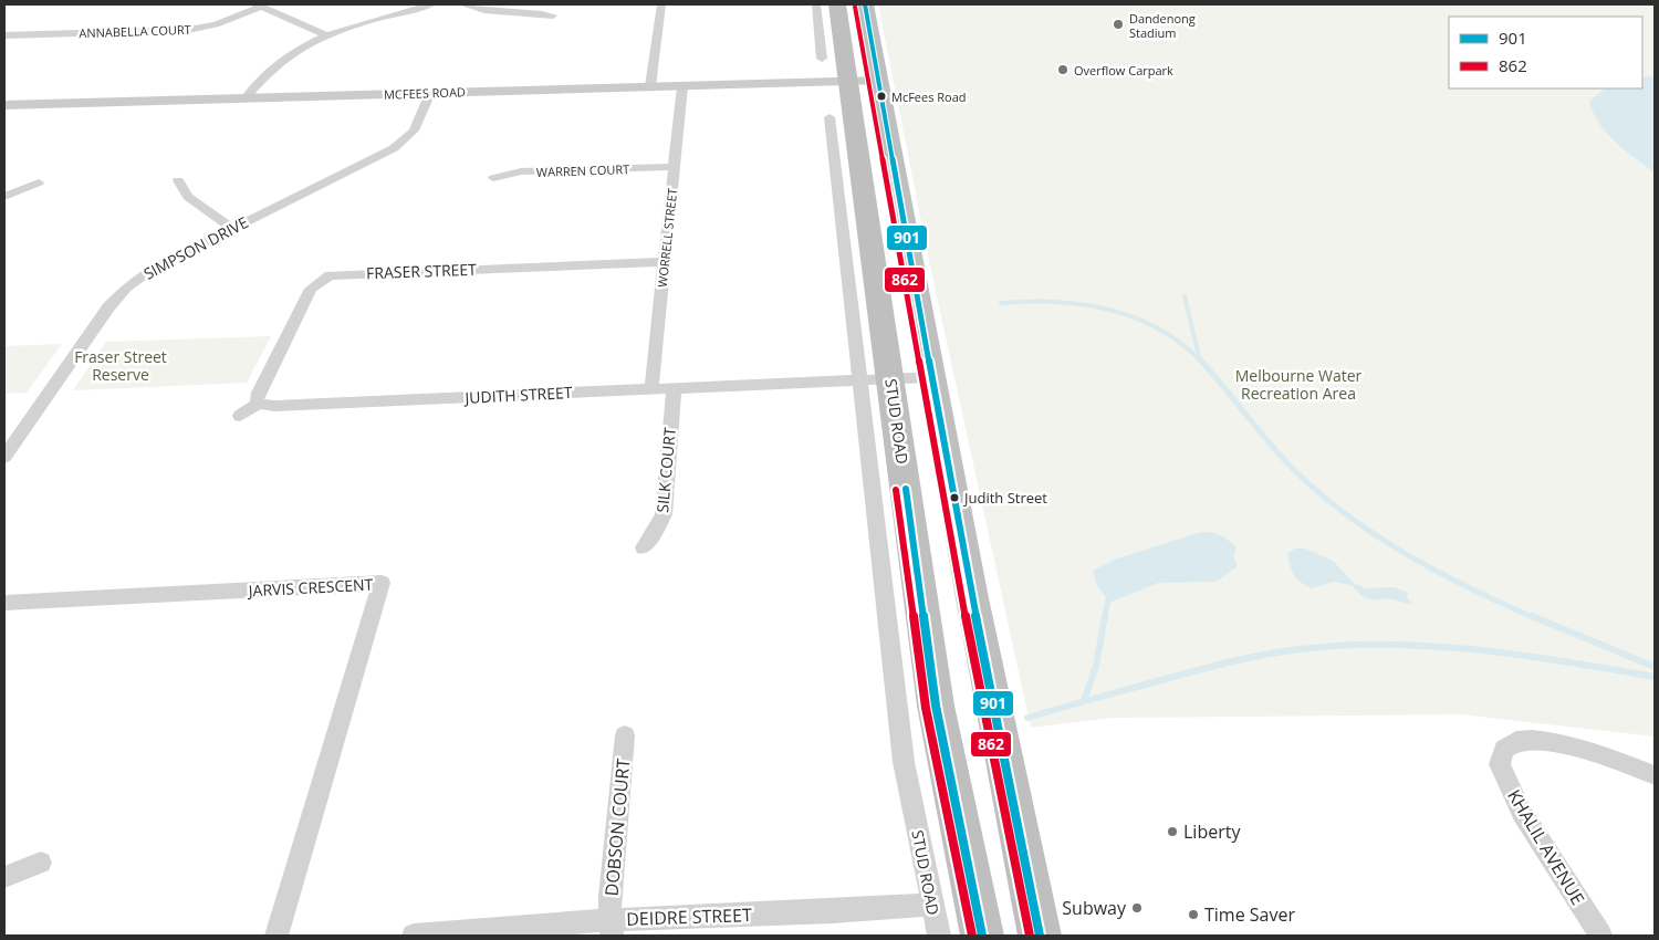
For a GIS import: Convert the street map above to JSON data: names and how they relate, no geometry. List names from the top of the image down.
{
  "streets": {
    "highway": ["STUD ROAD"],
    "street": [
      "ANNABELLA COURT",
      "MCFEES ROAD",
      "WARREN COURT",
      "WORRELL STREET",
      "SIMPSON DRIVE",
      "FRASER STREET",
      "JUDITH STREET",
      "SILK COURT",
      "JARVIS CRESCENT",
      "DOBSON COURT",
      "KHALIL AVENUE",
      "DEIDRE STREET"
    ]
  },
  "crossings": [
    ["MCFEES ROAD", "WORRELL STREET"],
    ["MCFEES ROAD", "SIMPSON DRIVE"],
    ["MCFEES ROAD", "STUD ROAD"],
    ["WARREN COURT", "WORRELL STREET"],
    ["WORRELL STREET", "FRASER STREET"],
    ["WORRELL STREET", "JUDITH STREET"],
    ["FRASER STREET", "JUDITH STREET"],
    ["JUDITH STREET", "STUD ROAD"],
    ["JUDITH STREET", "SILK COURT"],
    ["STUD ROAD", "DEIDRE STREET"],
    ["DOBSON COURT", "DEIDRE STREET"]
  ],
  "parks": ["Fraser Street Reserve", "Melbourne Water Recreation Area"],
  "places": [
    "Dandenong Stadium",
    "Overflow Carpark",
    "McFees Road",
    "Judith Street",
    "Liberty",
    "Subway",
    "Time Saver"
  ],
  "lines": ["transit line 901", "transit line 862"],
  "legend": ["901", "862"]
}
